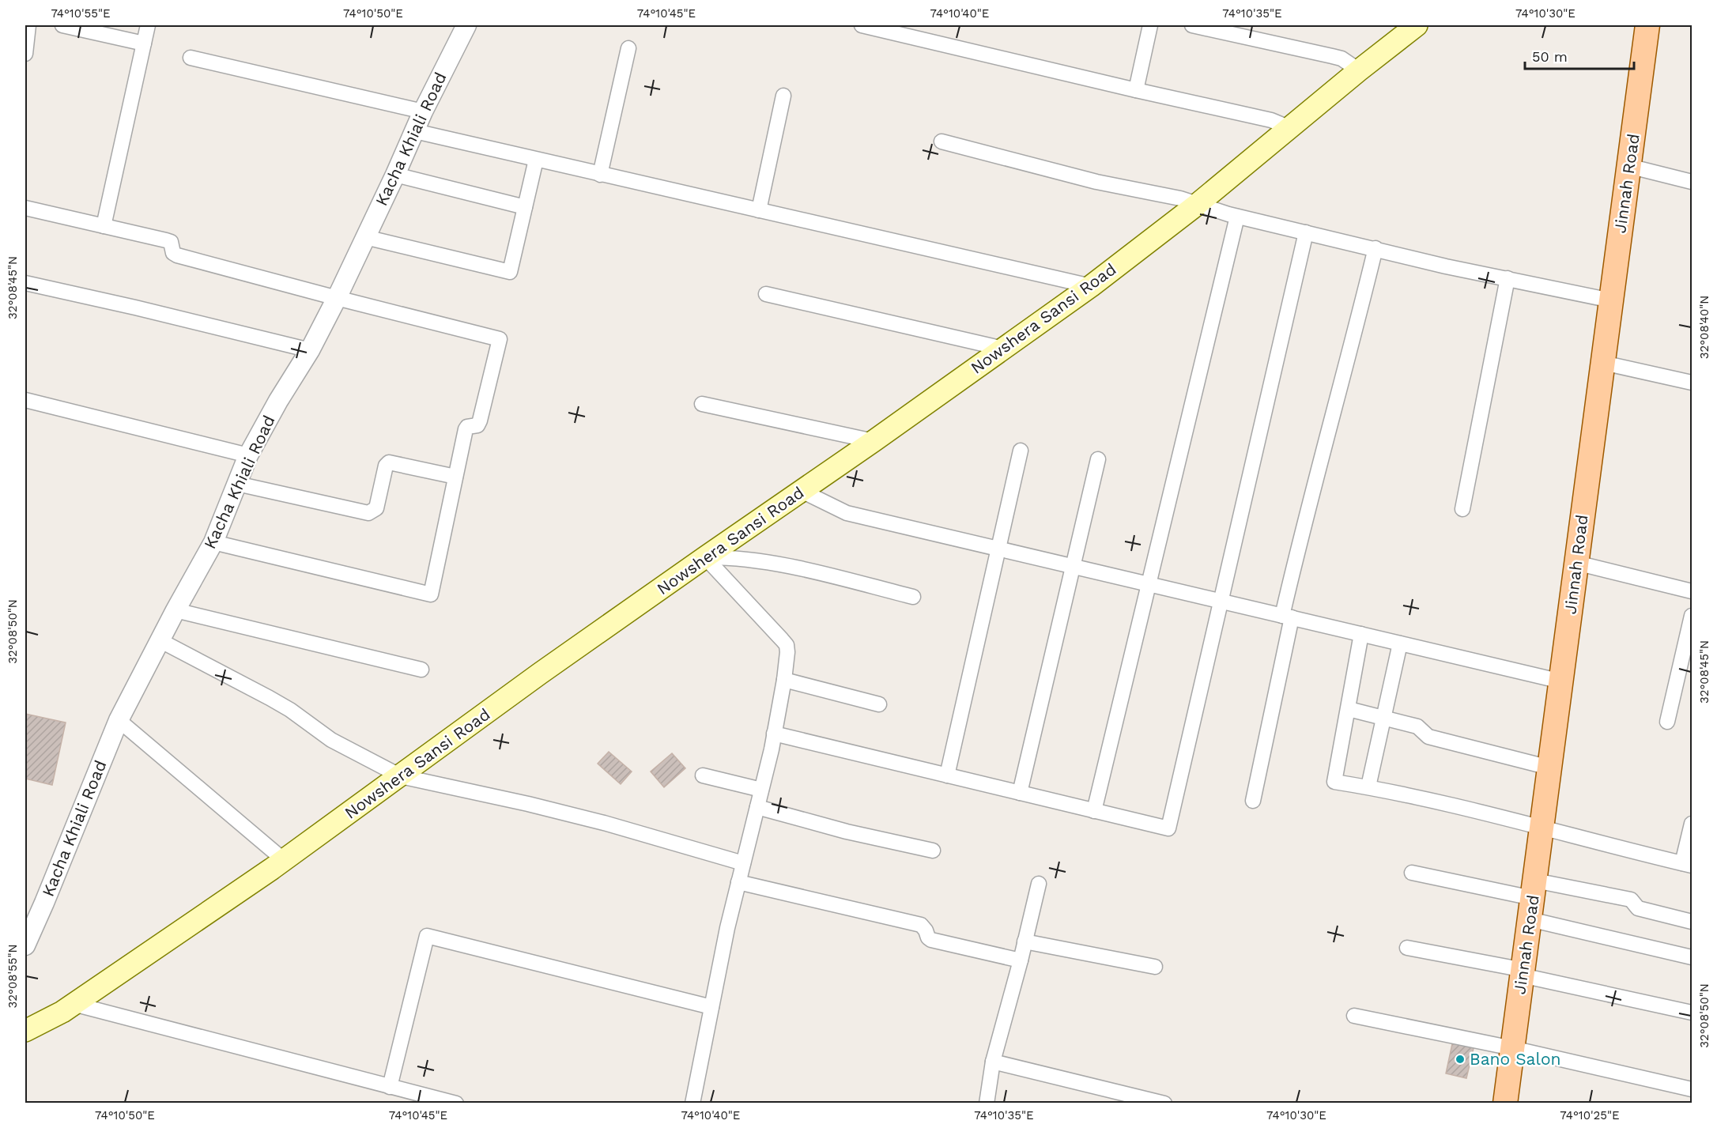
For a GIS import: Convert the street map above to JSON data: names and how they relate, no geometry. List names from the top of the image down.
{
  "streets": {
    "main road": ["Jinnah Road", "Nowshera Sansi Road"],
    "street": ["Kacha Khiali Road"]
  },
  "places": ["Bano Salon"],
  "scale_bar": "50 m",
  "coordinates": [
    "74°10'55\"E",
    "74°10'50\"E",
    "74°10'45\"E",
    "74°10'40\"E",
    "74°10'35\"E",
    "74°10'30\"E",
    "32°08'45\"N",
    "32°08'40\"N",
    "32°08'50\"N",
    "32°08'55\"N",
    "74°10'25\"E"
  ]
}
